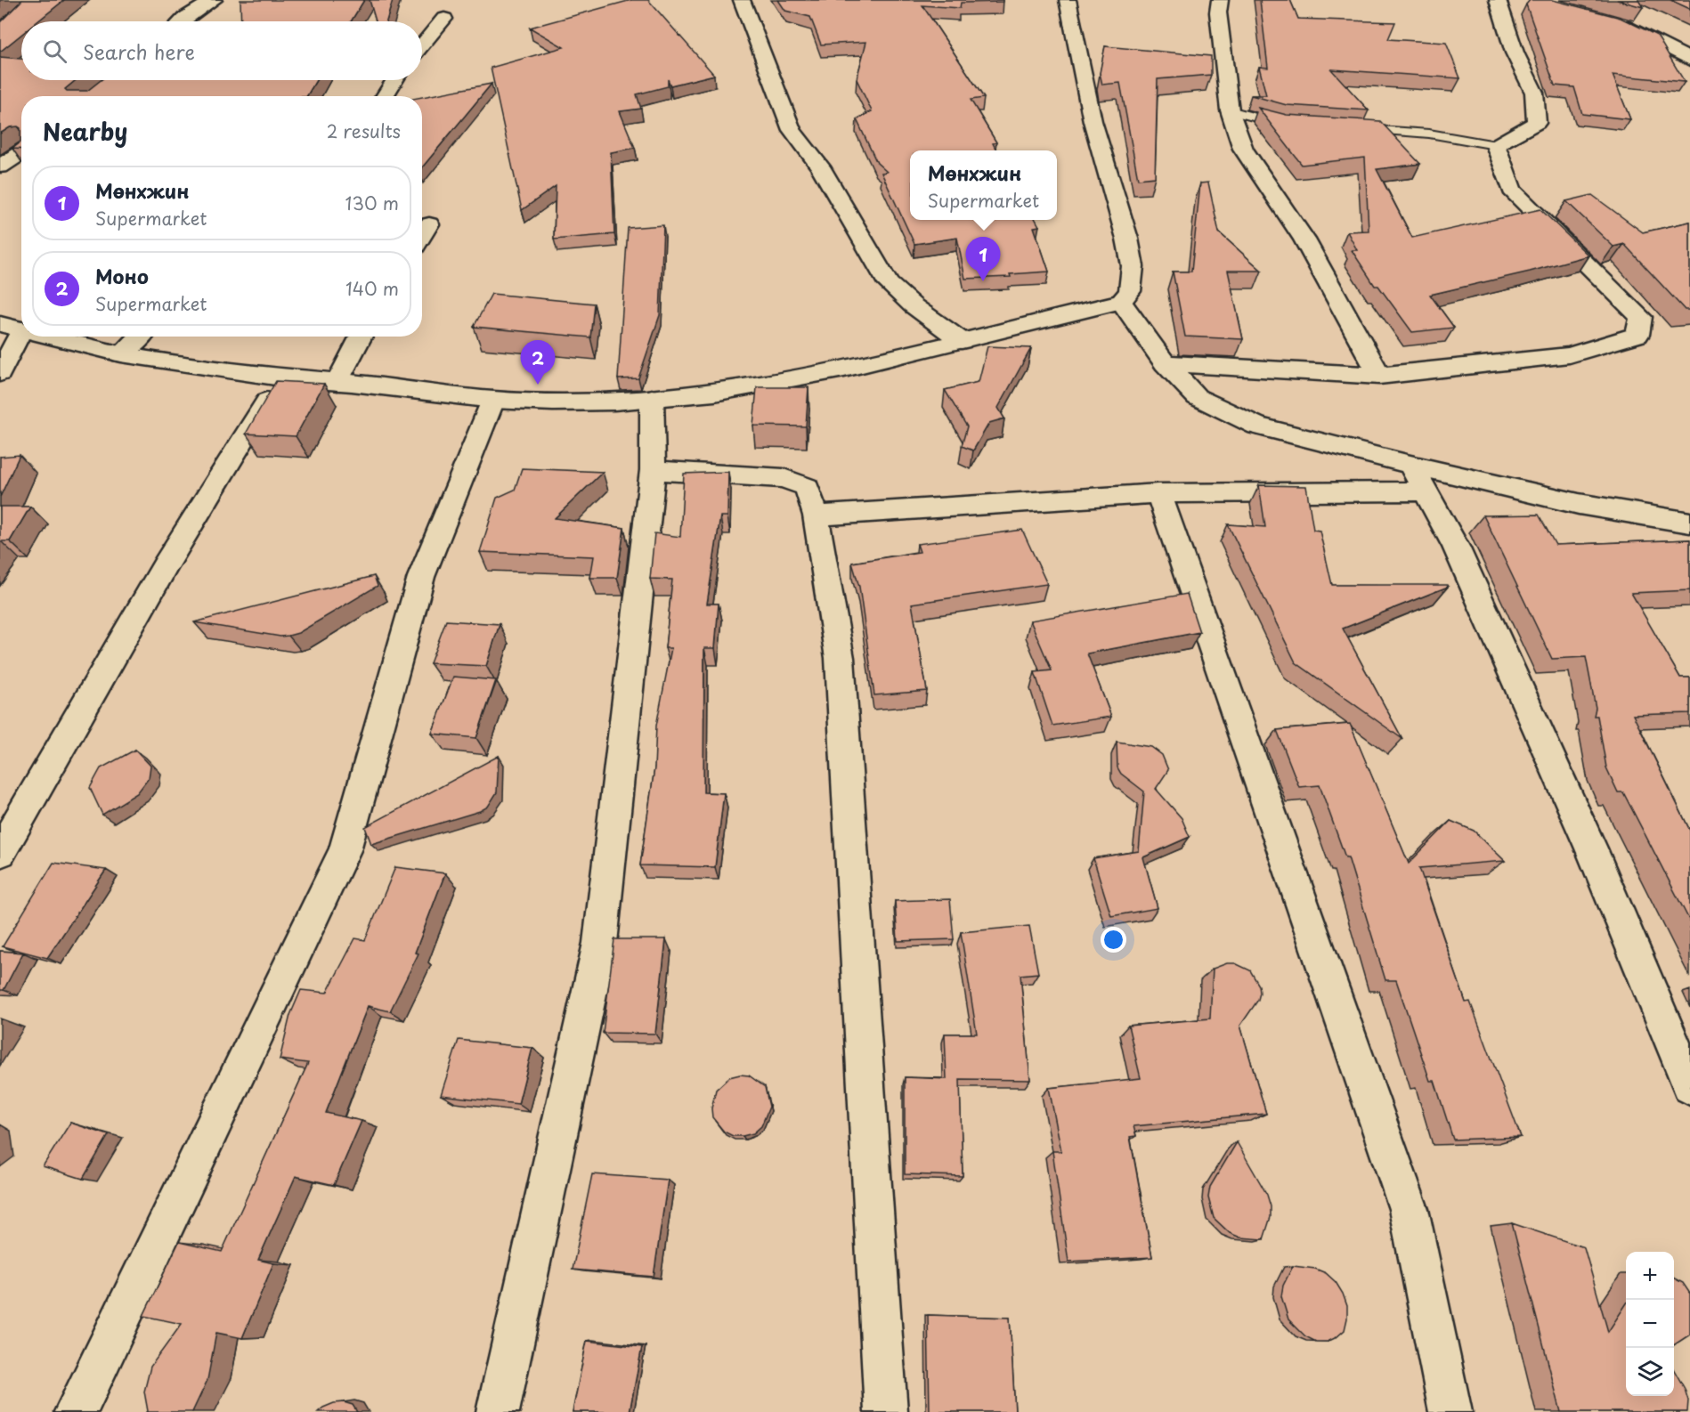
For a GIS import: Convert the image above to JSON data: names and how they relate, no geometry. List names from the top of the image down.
{
  "page": {
    "search": "Search here",
    "heading": ["Nearby", "2 results"],
    "popup": ["Мөнхжин", "Supermarket"],
    "list": [
      {
        "mark": "1",
        "name": "Мөнхжин",
        "note": "Supermarket",
        "value": "130 m"
      },
      {
        "mark": "2",
        "name": "Моно",
        "note": "Supermarket",
        "value": "140 m"
      }
    ],
    "pins": ["1", "2"],
    "map_buttons": ["+", "−"]
  }
}
